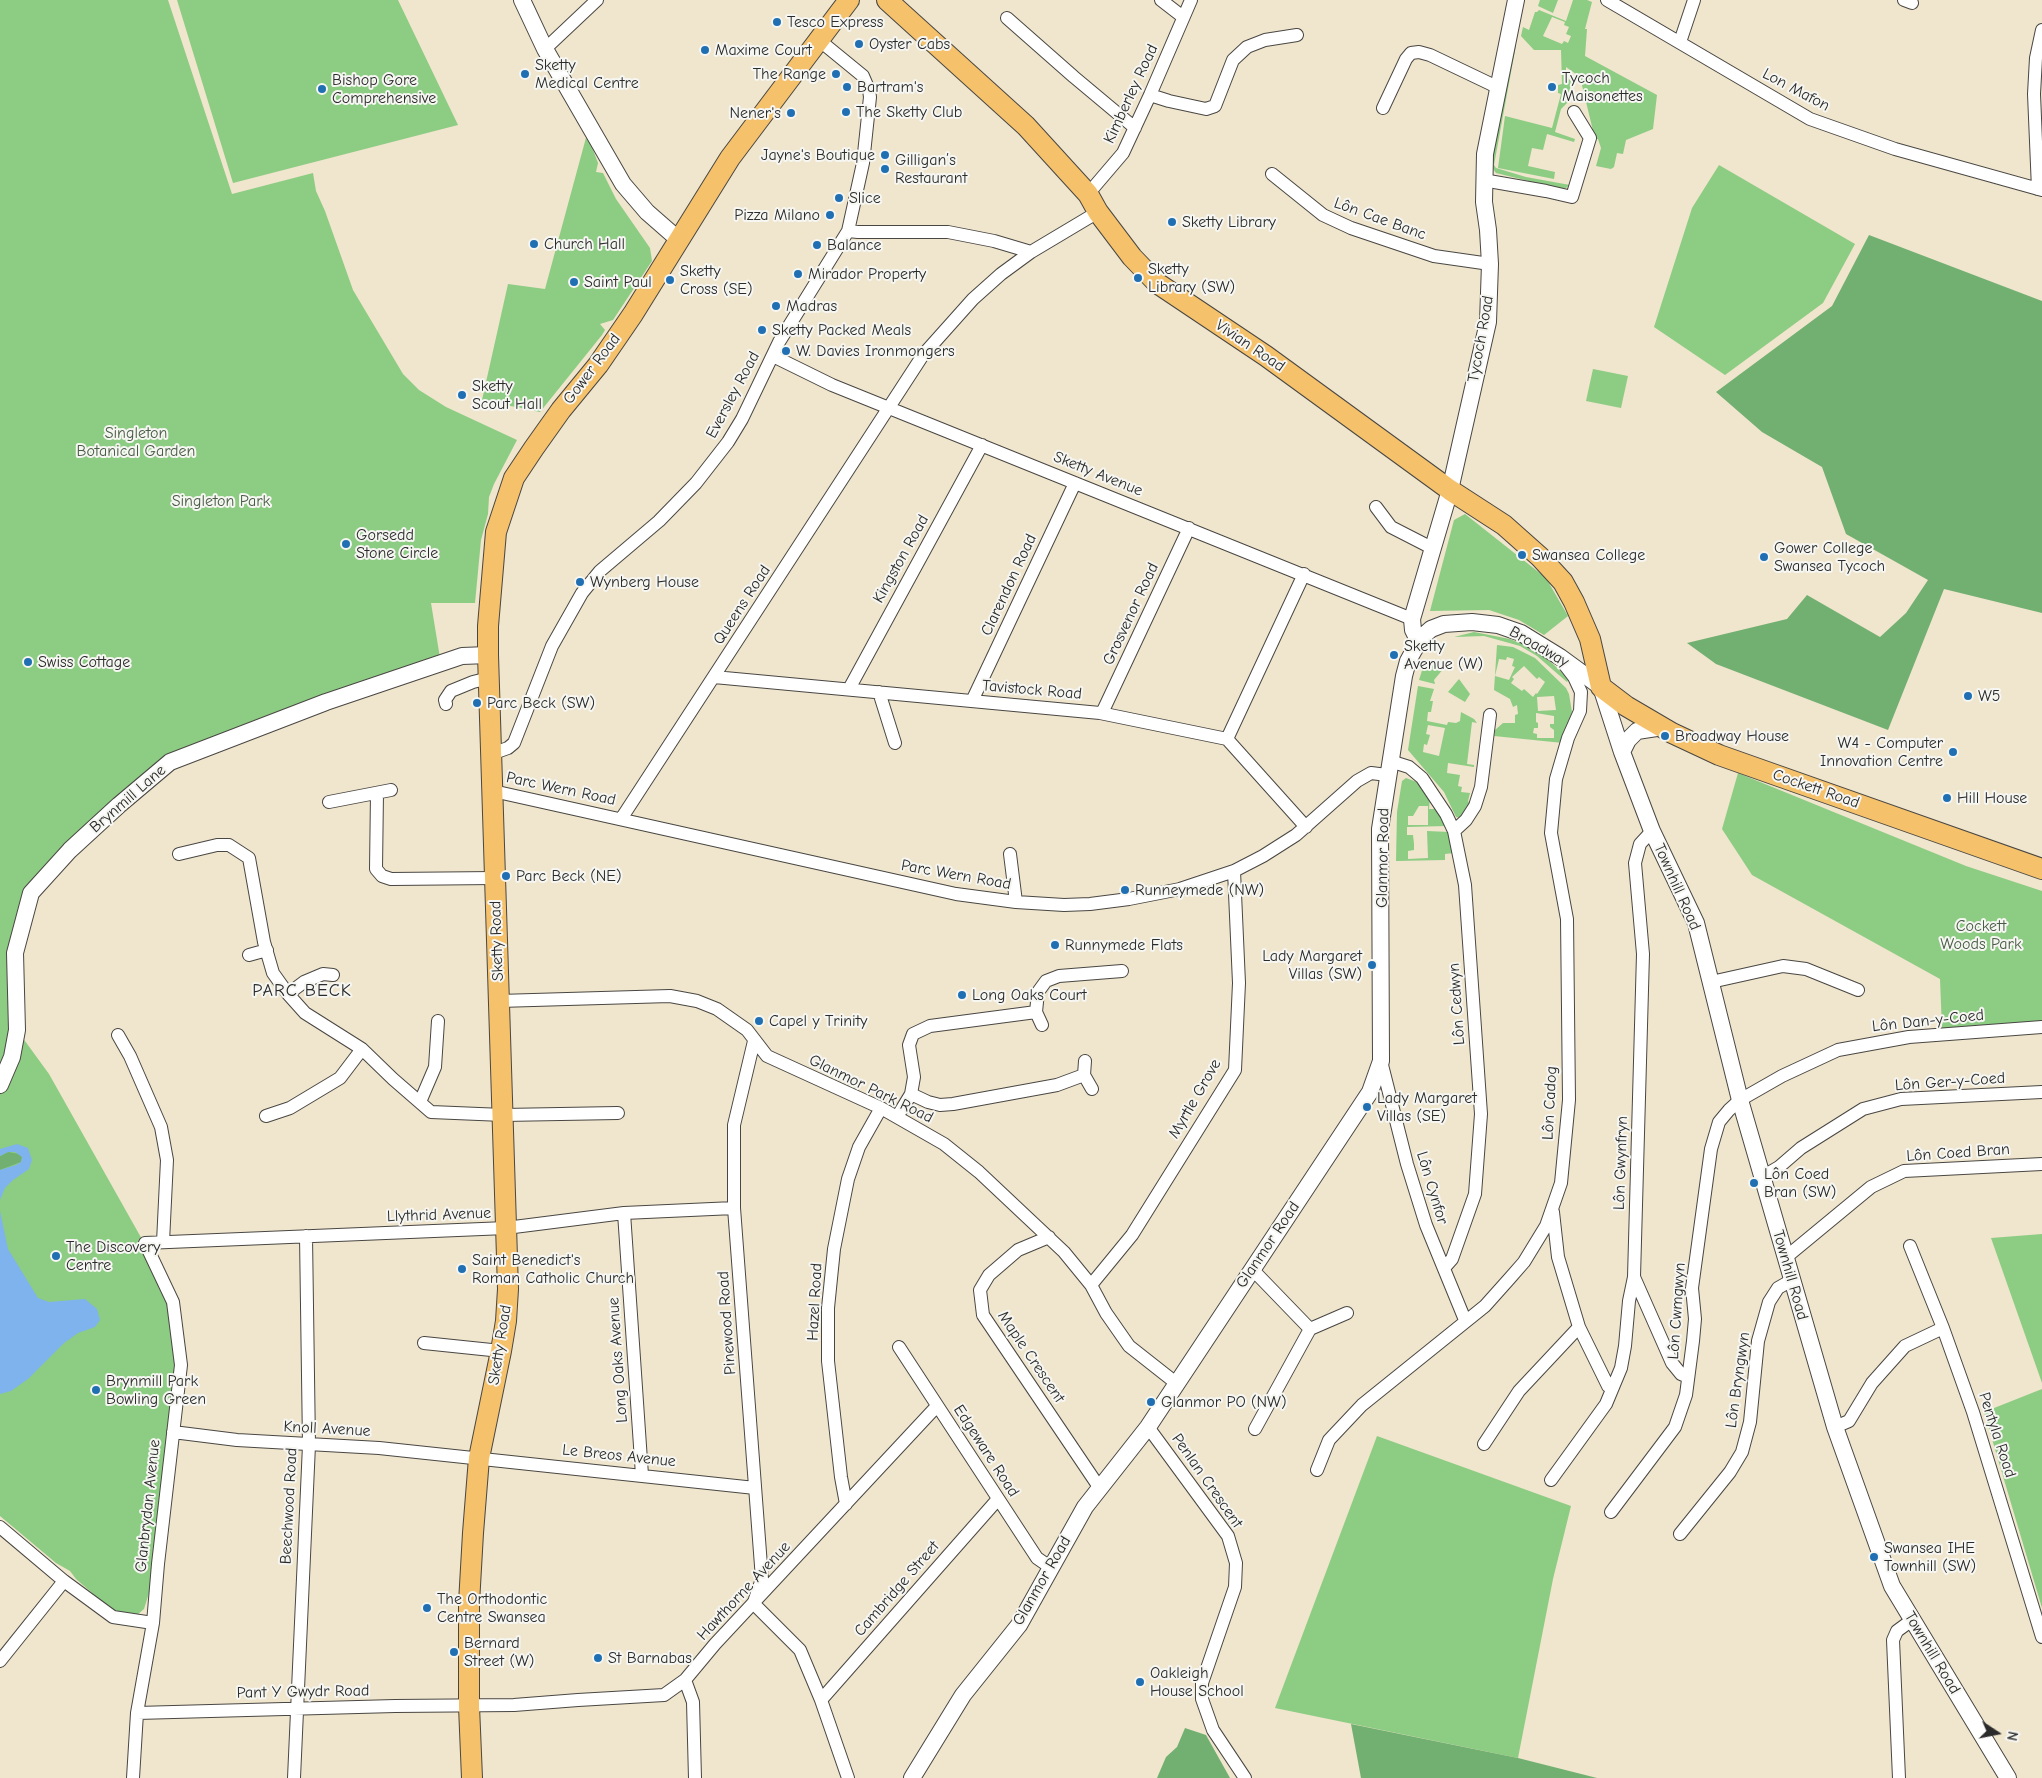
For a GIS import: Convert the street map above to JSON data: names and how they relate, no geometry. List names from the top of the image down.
{
  "streets": {
    "main road": [
      "Vivian Road",
      "Gower Road",
      "Cockett Road",
      "Sketty Road"
    ],
    "street": [
      "Lon Mafon",
      "Kimberley Road",
      "Lôn Cae Banc",
      "Tycoch Road",
      "Eversley Road",
      "Sketty Avenue",
      "Kingston Road",
      "Clarendon Road",
      "Queens Road",
      "Grosvenor Road",
      "Broadway",
      "Tavistock Road",
      "Parc Wern Road",
      "Brynmill Lane",
      "Glanmor Road",
      "Townhill Road",
      "Lôn Cedwyn",
      "Lôn Dan-y-Coed",
      "Lôn Ger-y-Coed",
      "Glanmor Park Road",
      "Myrtle Grove",
      "Lôn Cadog",
      "Lôn Coed Bran",
      "Lôn Gwynfryn",
      "Lôn Cynfor",
      "Llythrid Avenue",
      "Hazel Road",
      "Lôn Cwmgwyn",
      "Pinewood Road",
      "Maple Crescent",
      "Long Oaks Avenue",
      "Lôn Bryngwyn",
      "Knoll Avenue",
      "Pentyla Road",
      "Edgeware Road",
      "Le Breos Avenue",
      "Penlan Crescent",
      "Glanbrydan Avenue",
      "Beechwood Road",
      "Cambridge Street",
      "Hawthorne Avenue",
      "Pant Y Gwydr Road"
    ]
  },
  "crossings": [
    ["Kimberley Road", "Vivian Road"],
    ["Lôn Cae Banc", "Tycoch Road"],
    ["Tycoch Road", "Vivian Road"],
    ["Tycoch Road", "Sketty Avenue"],
    ["Vivian Road", "Queens Road"],
    ["Vivian Road", "Broadway"],
    ["Vivian Road", "Cockett Road"],
    ["Vivian Road", "Townhill Road"],
    ["Gower Road", "Eversley Road"],
    ["Gower Road", "Parc Wern Road"],
    ["Gower Road", "Brynmill Lane"],
    ["Gower Road", "Sketty Road"],
    ["Eversley Road", "Sketty Avenue"],
    ["Sketty Avenue", "Kingston Road"],
    ["Sketty Avenue", "Clarendon Road"],
    ["Sketty Avenue", "Queens Road"],
    ["Sketty Avenue", "Grosvenor Road"],
    ["Kingston Road", "Tavistock Road"],
    ["Clarendon Road", "Tavistock Road"],
    ["Queens Road", "Tavistock Road"],
    ["Queens Road", "Parc Wern Road"],
    ["Grosvenor Road", "Tavistock Road"],
    ["Broadway", "Cockett Road"],
    ["Broadway", "Glanmor Road"],
    ["Broadway", "Townhill Road"],
    ["Broadway", "Lôn Cadog"],
    ["Parc Wern Road", "Glanmor Road"],
    ["Parc Wern Road", "Sketty Road"],
    ["Parc Wern Road", "Lôn Cedwyn"],
    ["Parc Wern Road", "Myrtle Grove"],
    ["Cockett Road", "Townhill Road"],
    ["Glanmor Road", "Lôn Cedwyn"],
    ["Glanmor Road", "Glanmor Park Road"],
    ["Glanmor Road", "Lôn Cynfor"],
    ["Glanmor Road", "Maple Crescent"],
    ["Glanmor Road", "Edgeware Road"],
    ["Glanmor Road", "Penlan Crescent"],
    ["Townhill Road", "Lôn Dan-y-Coed"],
    ["Townhill Road", "Lôn Ger-y-Coed"],
    ["Townhill Road", "Lôn Coed Bran"],
    ["Townhill Road", "Lôn Gwynfryn"],
    ["Townhill Road", "Lôn Cwmgwyn"],
    ["Townhill Road", "Lôn Bryngwyn"],
    ["Sketty Road", "Glanmor Park Road"],
    ["Sketty Road", "Llythrid Avenue"],
    ["Sketty Road", "Knoll Avenue"],
    ["Sketty Road", "Le Breos Avenue"],
    ["Sketty Road", "Hawthorne Avenue"],
    ["Sketty Road", "Pant Y Gwydr Road"],
    ["Lôn Cedwyn", "Lôn Cynfor"],
    ["Lôn Dan-y-Coed", "Lôn Cwmgwyn"],
    ["Glanmor Park Road", "Myrtle Grove"],
    ["Glanmor Park Road", "Hazel Road"],
    ["Glanmor Park Road", "Pinewood Road"],
    ["Glanmor Park Road", "Maple Crescent"],
    ["Lôn Cadog", "Lôn Cynfor"],
    ["Llythrid Avenue", "Pinewood Road"],
    ["Llythrid Avenue", "Long Oaks Avenue"],
    ["Llythrid Avenue", "Glanbrydan Avenue"],
    ["Llythrid Avenue", "Beechwood Road"],
    ["Hazel Road", "Hawthorne Avenue"],
    ["Pinewood Road", "Le Breos Avenue"],
    ["Pinewood Road", "Hawthorne Avenue"],
    ["Long Oaks Avenue", "Le Breos Avenue"],
    ["Knoll Avenue", "Le Breos Avenue"],
    ["Knoll Avenue", "Glanbrydan Avenue"],
    ["Knoll Avenue", "Beechwood Road"],
    ["Edgeware Road", "Cambridge Street"],
    ["Edgeware Road", "Hawthorne Avenue"],
    ["Glanbrydan Avenue", "Pant Y Gwydr Road"],
    ["Beechwood Road", "Pant Y Gwydr Road"],
    ["Hawthorne Avenue", "Pant Y Gwydr Road"]
  ],
  "districts": ["PARC BECK"],
  "parks": ["Singleton Botanical Garden", "Singleton Park", "Cockett Woods Park"],
  "places": [
    "Tesco Express",
    "Oyster Cabs",
    "Maxime Court",
    "Sketty Medical Centre",
    "The Range",
    "Bartram's",
    "Tycoch Maisonettes",
    "Bishop Gore Comprehensive",
    "The Sketty Club",
    "Nener's",
    "Jayne's Boutique",
    "Gilligan’s Restaurant",
    "Slice",
    "Pizza Milano",
    "Sketty Library",
    "Church Hall",
    "Balance",
    "Mirador Property",
    "Sketty Library (SW)",
    "Sketty Cross (SE)",
    "Saint Paul",
    "Madras",
    "Sketty Packed Meals",
    "W. Davies Ironmongers",
    "Sketty Scout Hall",
    "Gorsedd Stone Circle",
    "Swansea College",
    "Gower College Swansea Tycoch",
    "Wynberg House",
    "Sketty Avenue (W)",
    "Swiss Cottage",
    "W5",
    "Parc Beck (SW)",
    "Broadway House",
    "W4 - Computer Innovation Centre",
    "Hill House",
    "Parc Beck (NE)",
    "Runneymede (NW)",
    "Runnymede Flats",
    "Lady Margaret Villas (SW)",
    "Long Oaks Court",
    "Capel y Trinity",
    "Lady Margaret Villas (SE)",
    "Lôn Coed Bran (SW)",
    "The Discovery Centre",
    "Saint Benedict's Roman Catholic Church",
    "Brynmill Park Bowling Green",
    "Glanmor PO (NW)",
    "Swansea IHE Townhill (SW)",
    "The Orthodontic Centre Swansea",
    "Bernard Street (W)",
    "St Barnabas",
    "Oakleigh House School"
  ],
  "north": "right"
}
